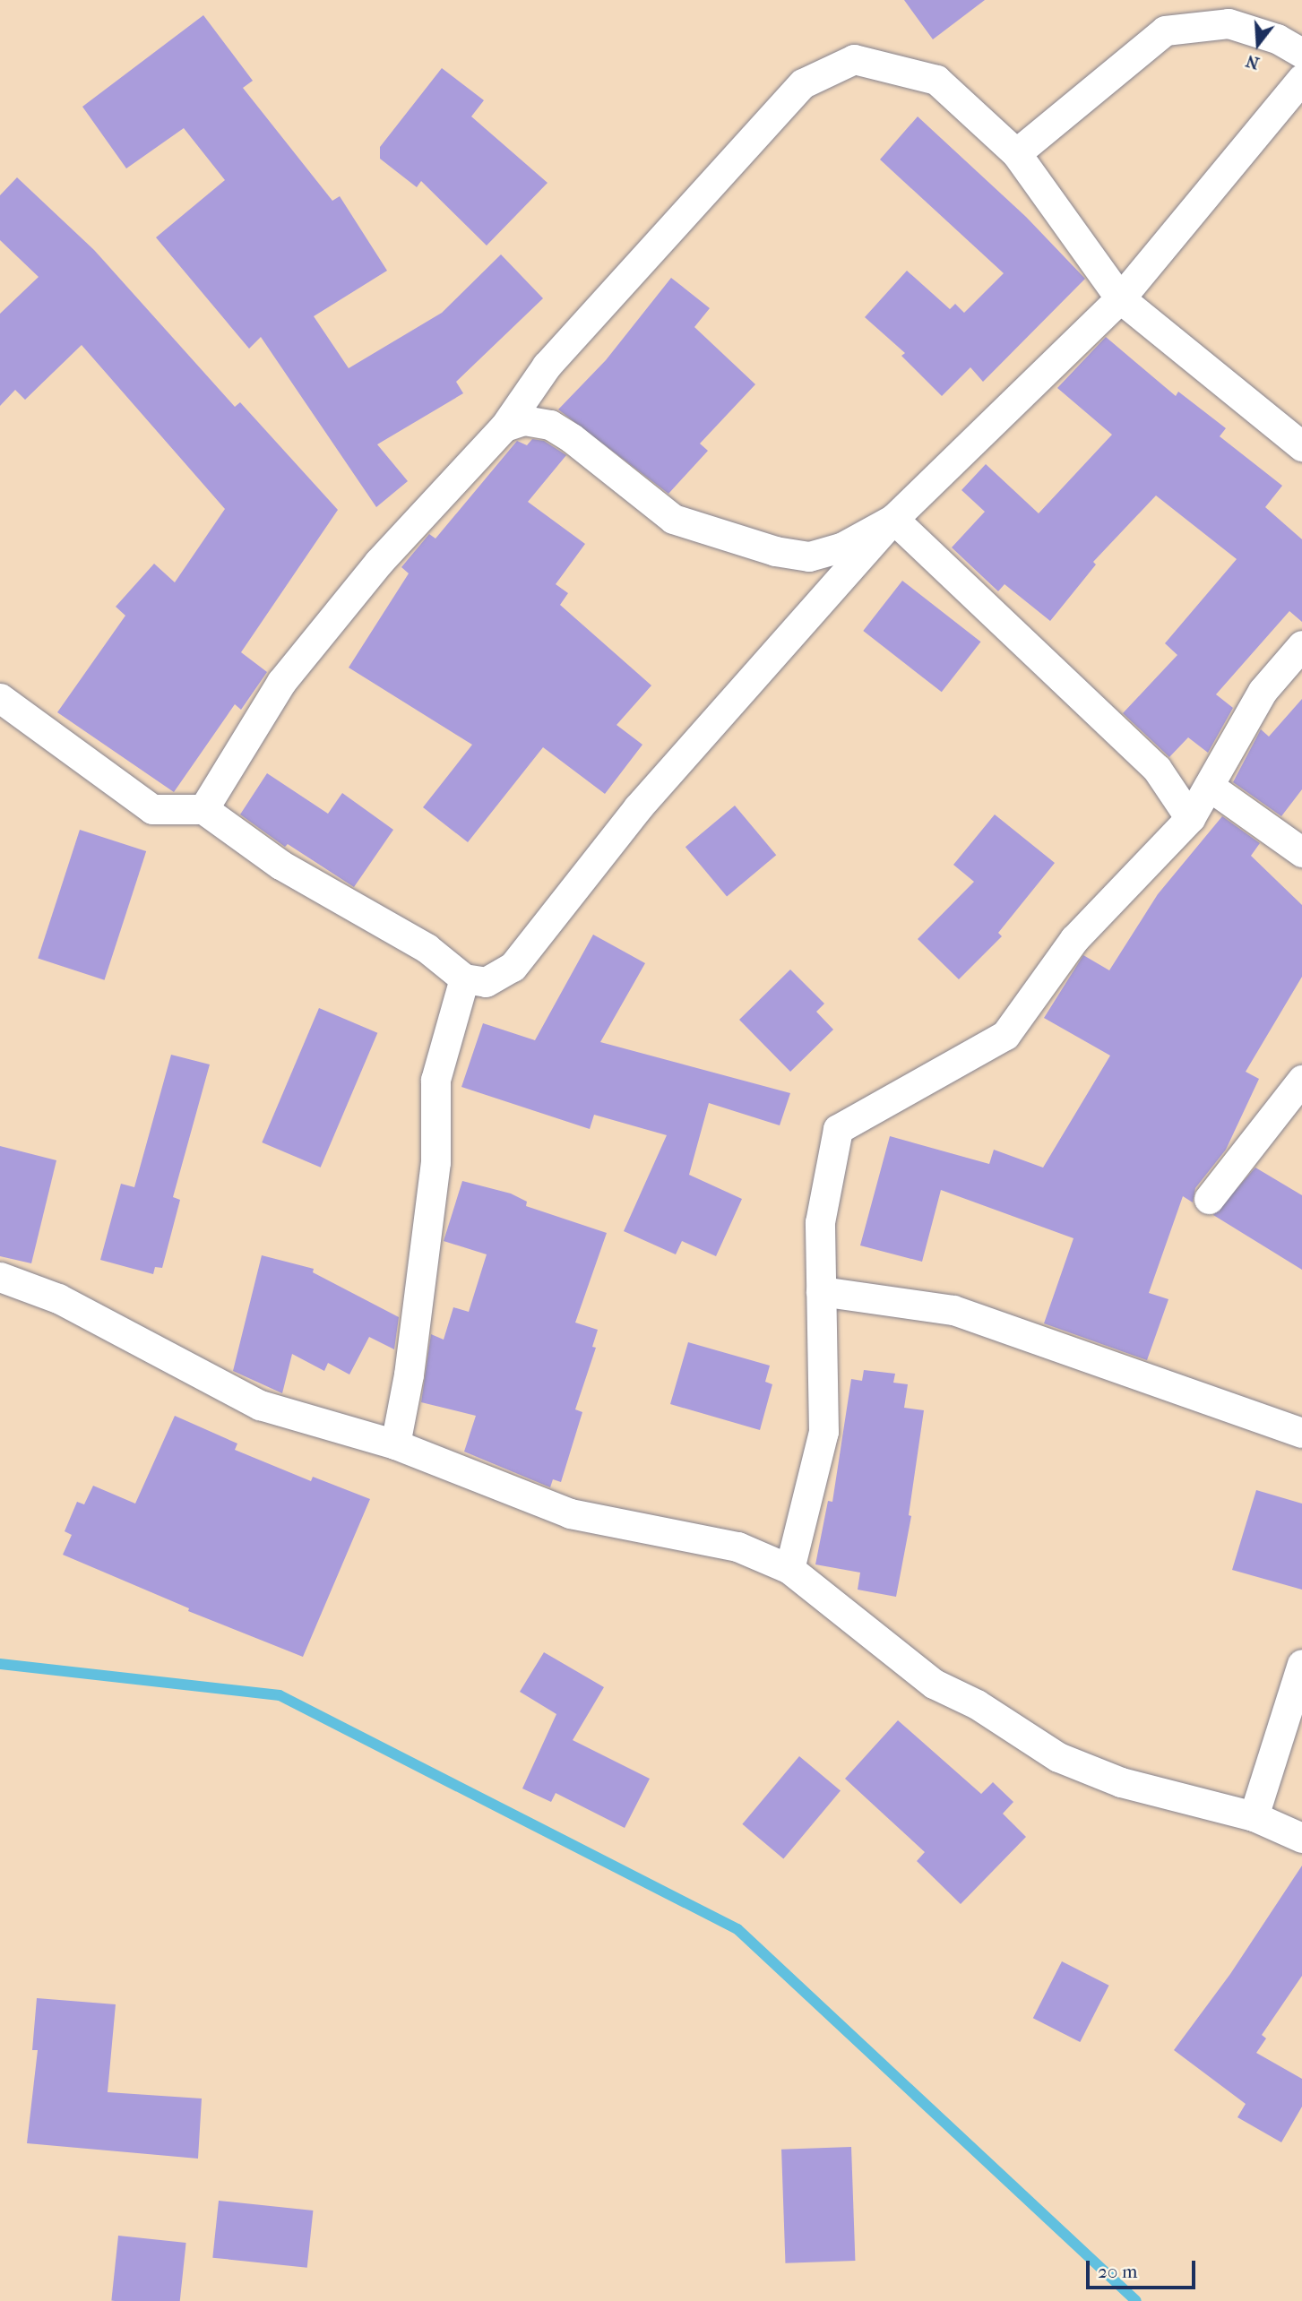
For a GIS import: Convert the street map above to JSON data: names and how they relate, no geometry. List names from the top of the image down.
{
  "scale_bar": "20 m",
  "north": "bottom"
}
